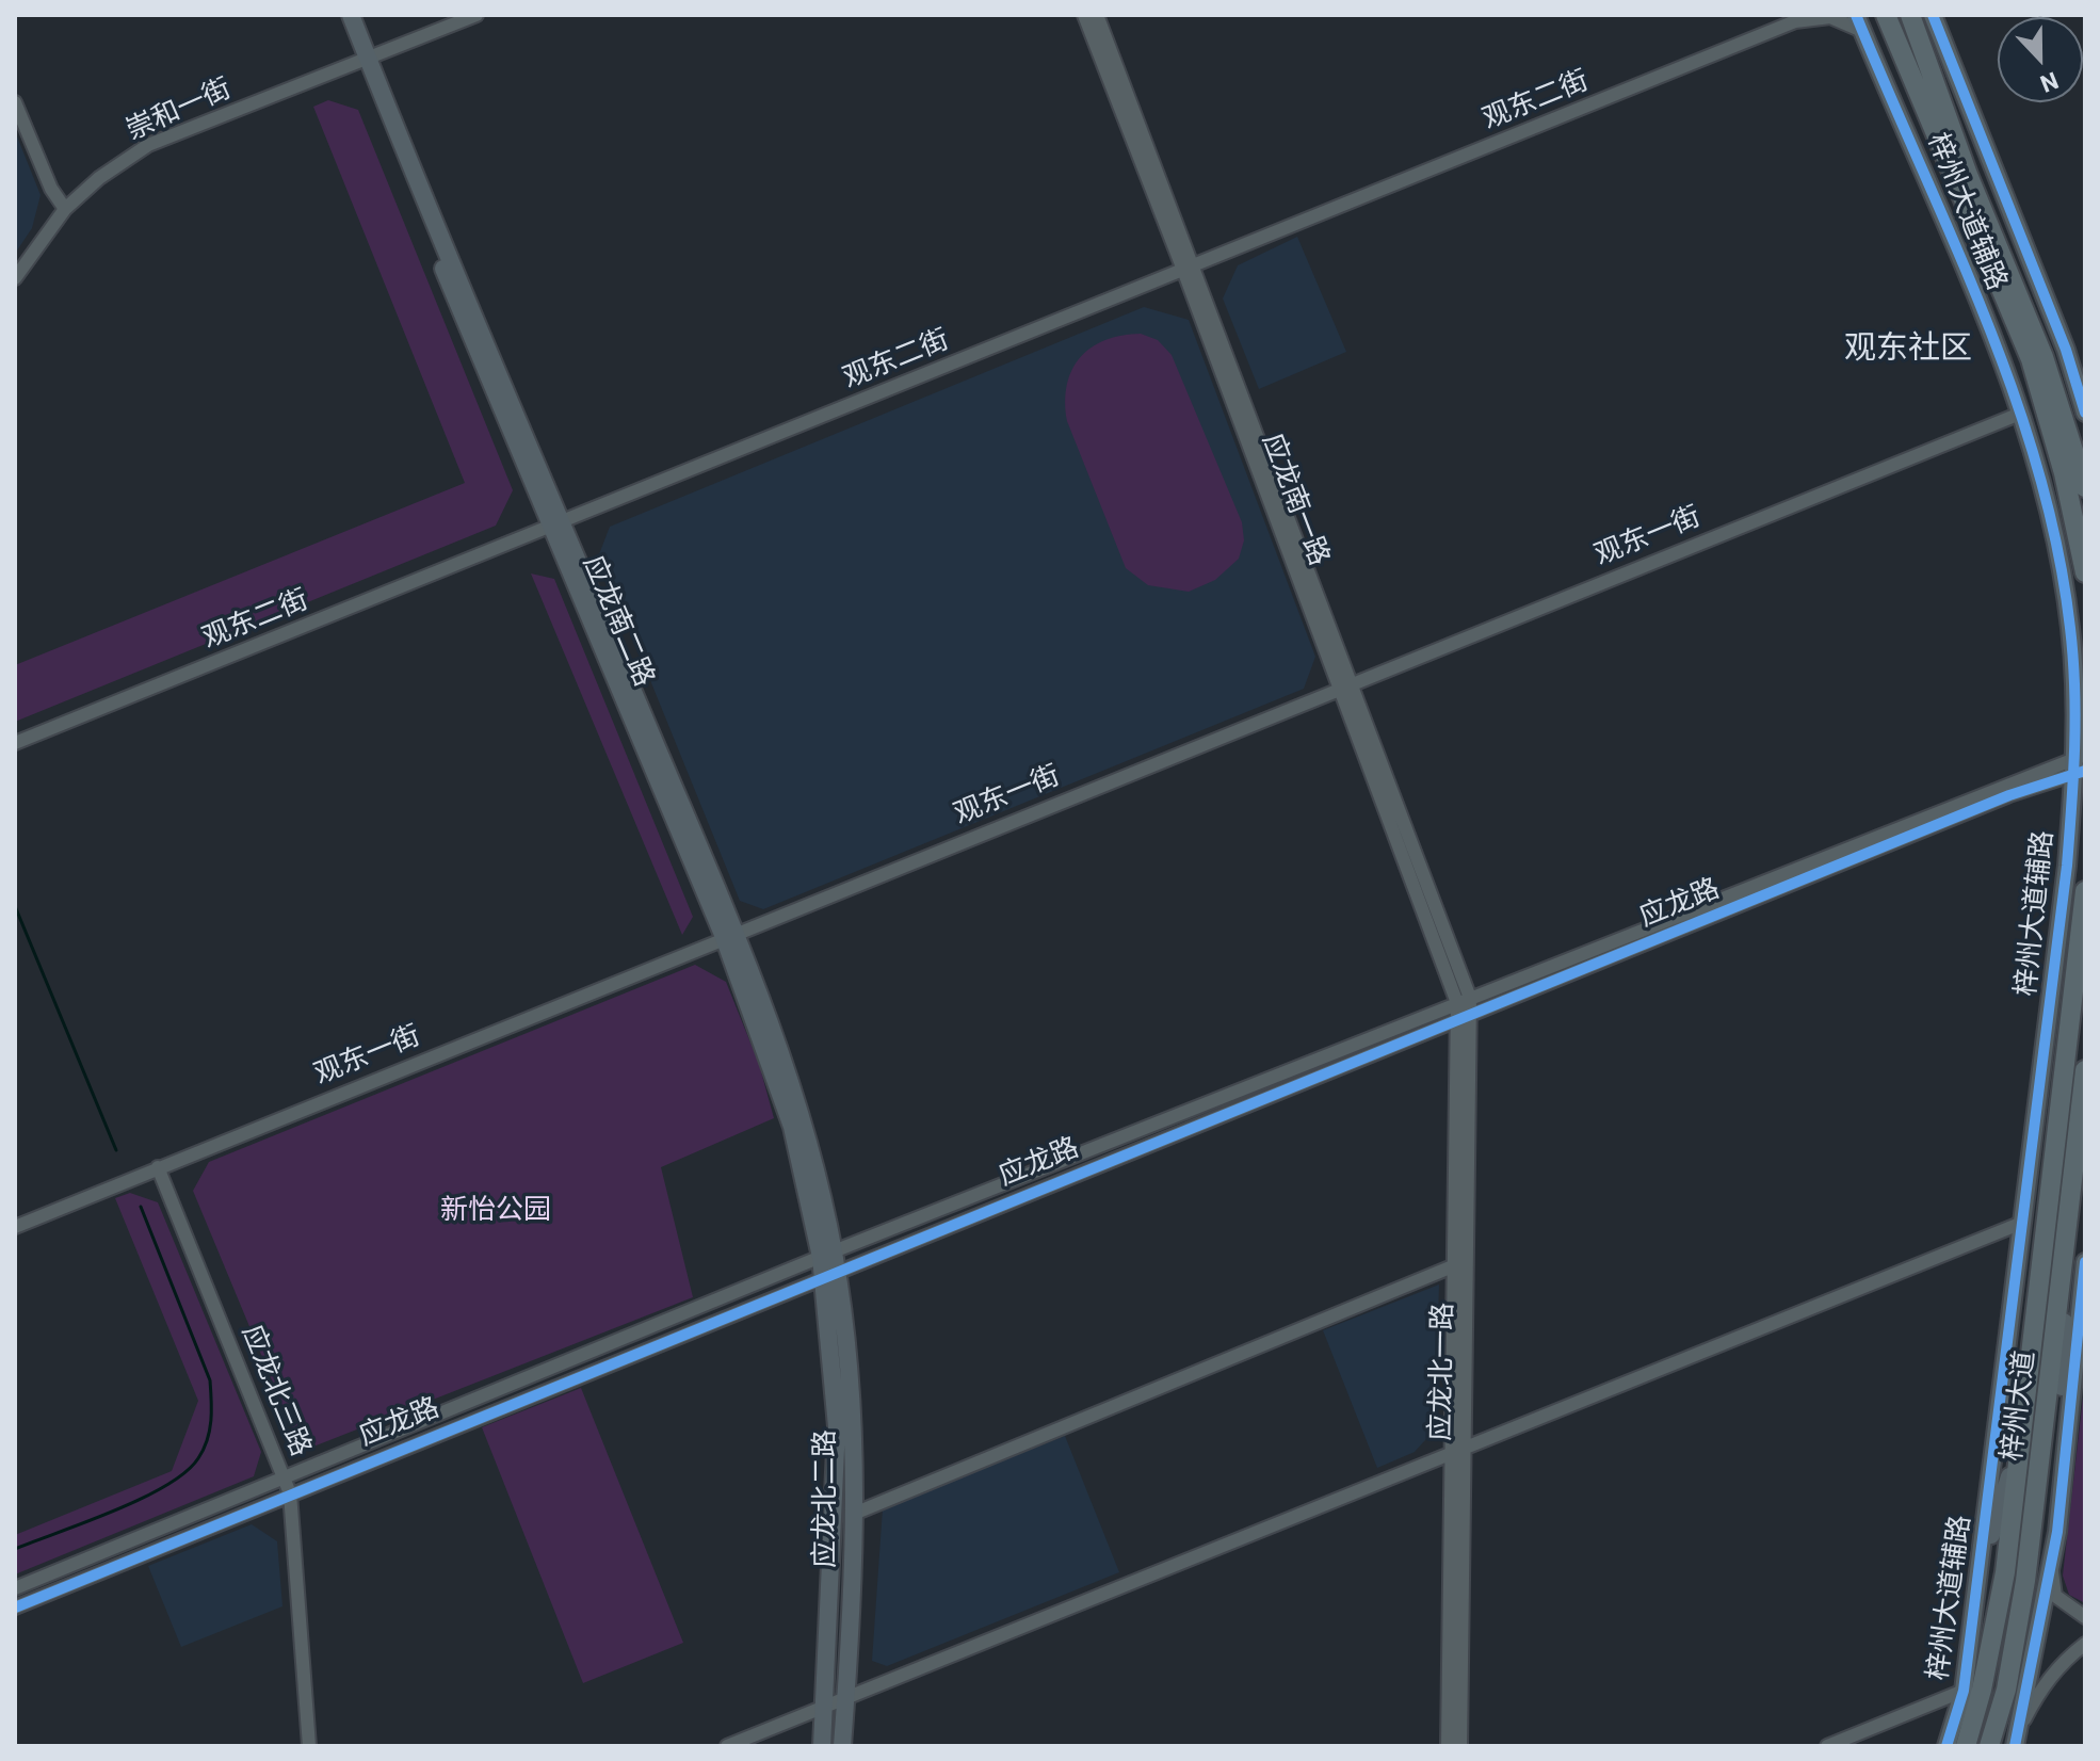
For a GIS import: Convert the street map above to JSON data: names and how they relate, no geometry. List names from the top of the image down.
{
  "streets": {
    "highway": ["梓州大道"],
    "main road": ["梓州大道辅路", "应龙南二路", "应龙北二路"],
    "street": [
      "观东二街",
      "崇和一街",
      "应龙南一路",
      "观东一街",
      "应龙路",
      "应龙北一路",
      "应龙北三路"
    ]
  },
  "crossings": [
    ["观东二街", "梓州大道辅路"],
    ["观东二街", "应龙南一路"],
    ["观东二街", "应龙南二路"],
    ["崇和一街", "应龙南二路"],
    ["梓州大道辅路", "观东一街"],
    ["梓州大道辅路", "应龙路"],
    ["应龙南一路", "观东一街"],
    ["应龙南一路", "应龙路"],
    ["应龙南一路", "应龙北一路"],
    ["观东一街", "应龙南二路"],
    ["观东一街", "应龙北三路"],
    ["应龙南二路", "应龙路"],
    ["应龙南二路", "应龙北二路"],
    ["应龙路", "应龙北一路"],
    ["应龙路", "应龙北三路"],
    ["应龙路", "应龙北二路"]
  ],
  "districts": ["观东社区"],
  "parks": ["新怡公园"],
  "north": "bottom"
}
